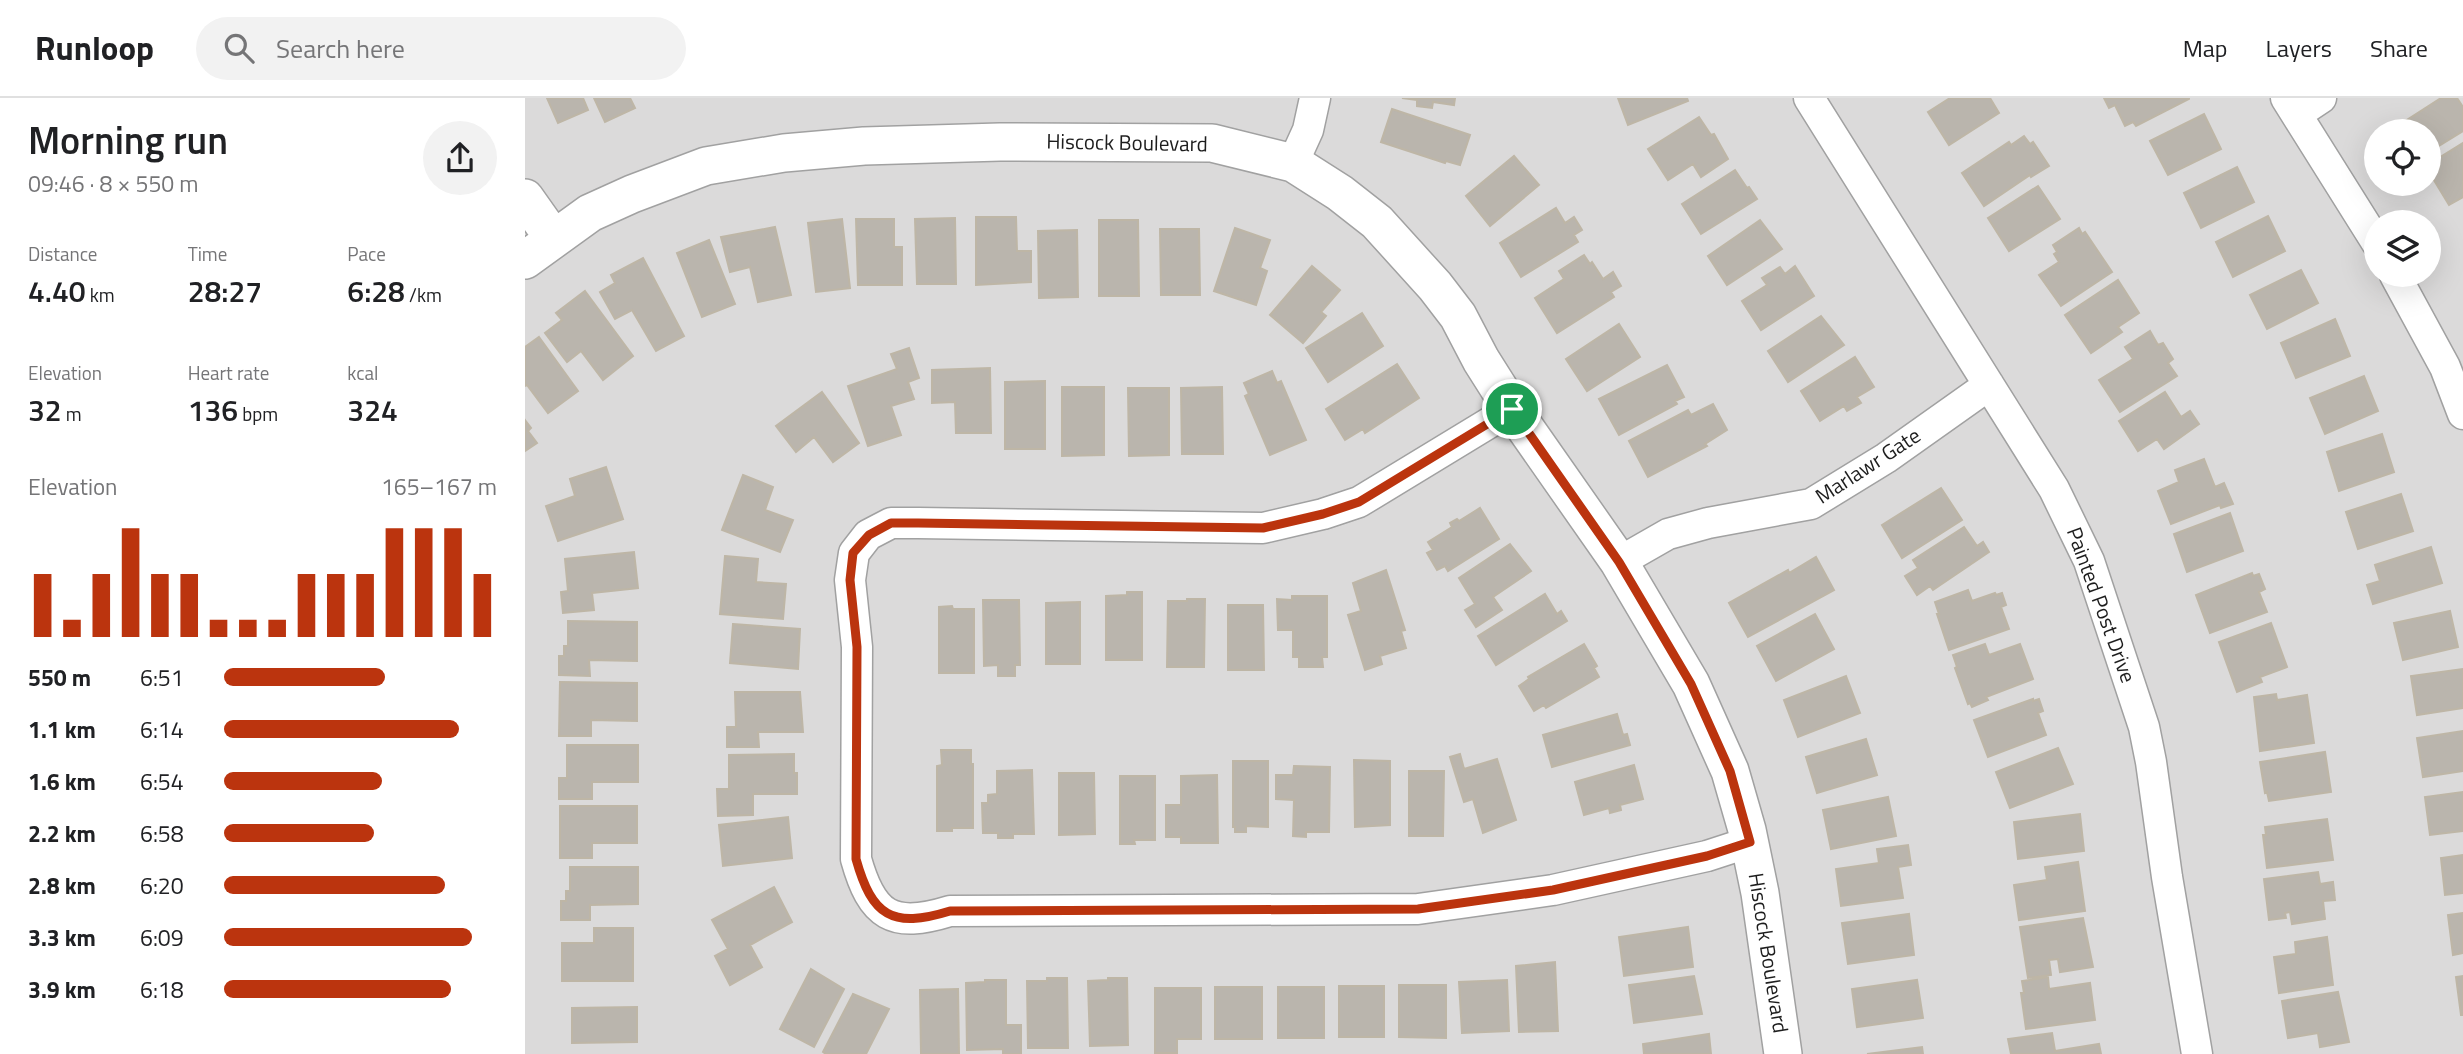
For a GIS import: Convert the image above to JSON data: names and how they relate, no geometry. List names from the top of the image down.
{
  "streets": {
    "street": ["Hiscock Boulevard", "Marlawr Gate", "Painted Post Drive"]
  },
  "crossings": [
    ["Hiscock Boulevard", "Marlawr Gate"],
    ["Marlawr Gate", "Painted Post Drive"]
  ],
  "page": {
    "header": "Runloop",
    "search": "Search here",
    "nav": ["Map", "Layers", "Share"],
    "heading": ["Morning run", "09:46 · 8 × 550 m"],
    "stats": [
      ["Distance", "4.40 km"],
      ["Time", "28:27"],
      ["Pace", "6:28 /km"],
      ["Elevation", "32 m"],
      ["Heart rate", "136 bpm"],
      ["kcal", "324"]
    ],
    "chart": ["Elevation", "165–167 m"],
    "list": [
      {
        "name": "550 m",
        "note": "6:51"
      },
      {
        "name": "1.1 km",
        "note": "6:14"
      },
      {
        "name": "1.6 km",
        "note": "6:54"
      },
      {
        "name": "2.2 km",
        "note": "6:58"
      },
      {
        "name": "2.8 km",
        "note": "6:20"
      },
      {
        "name": "3.3 km",
        "note": "6:09"
      },
      {
        "name": "3.9 km",
        "note": "6:18"
      }
    ]
  }
}
